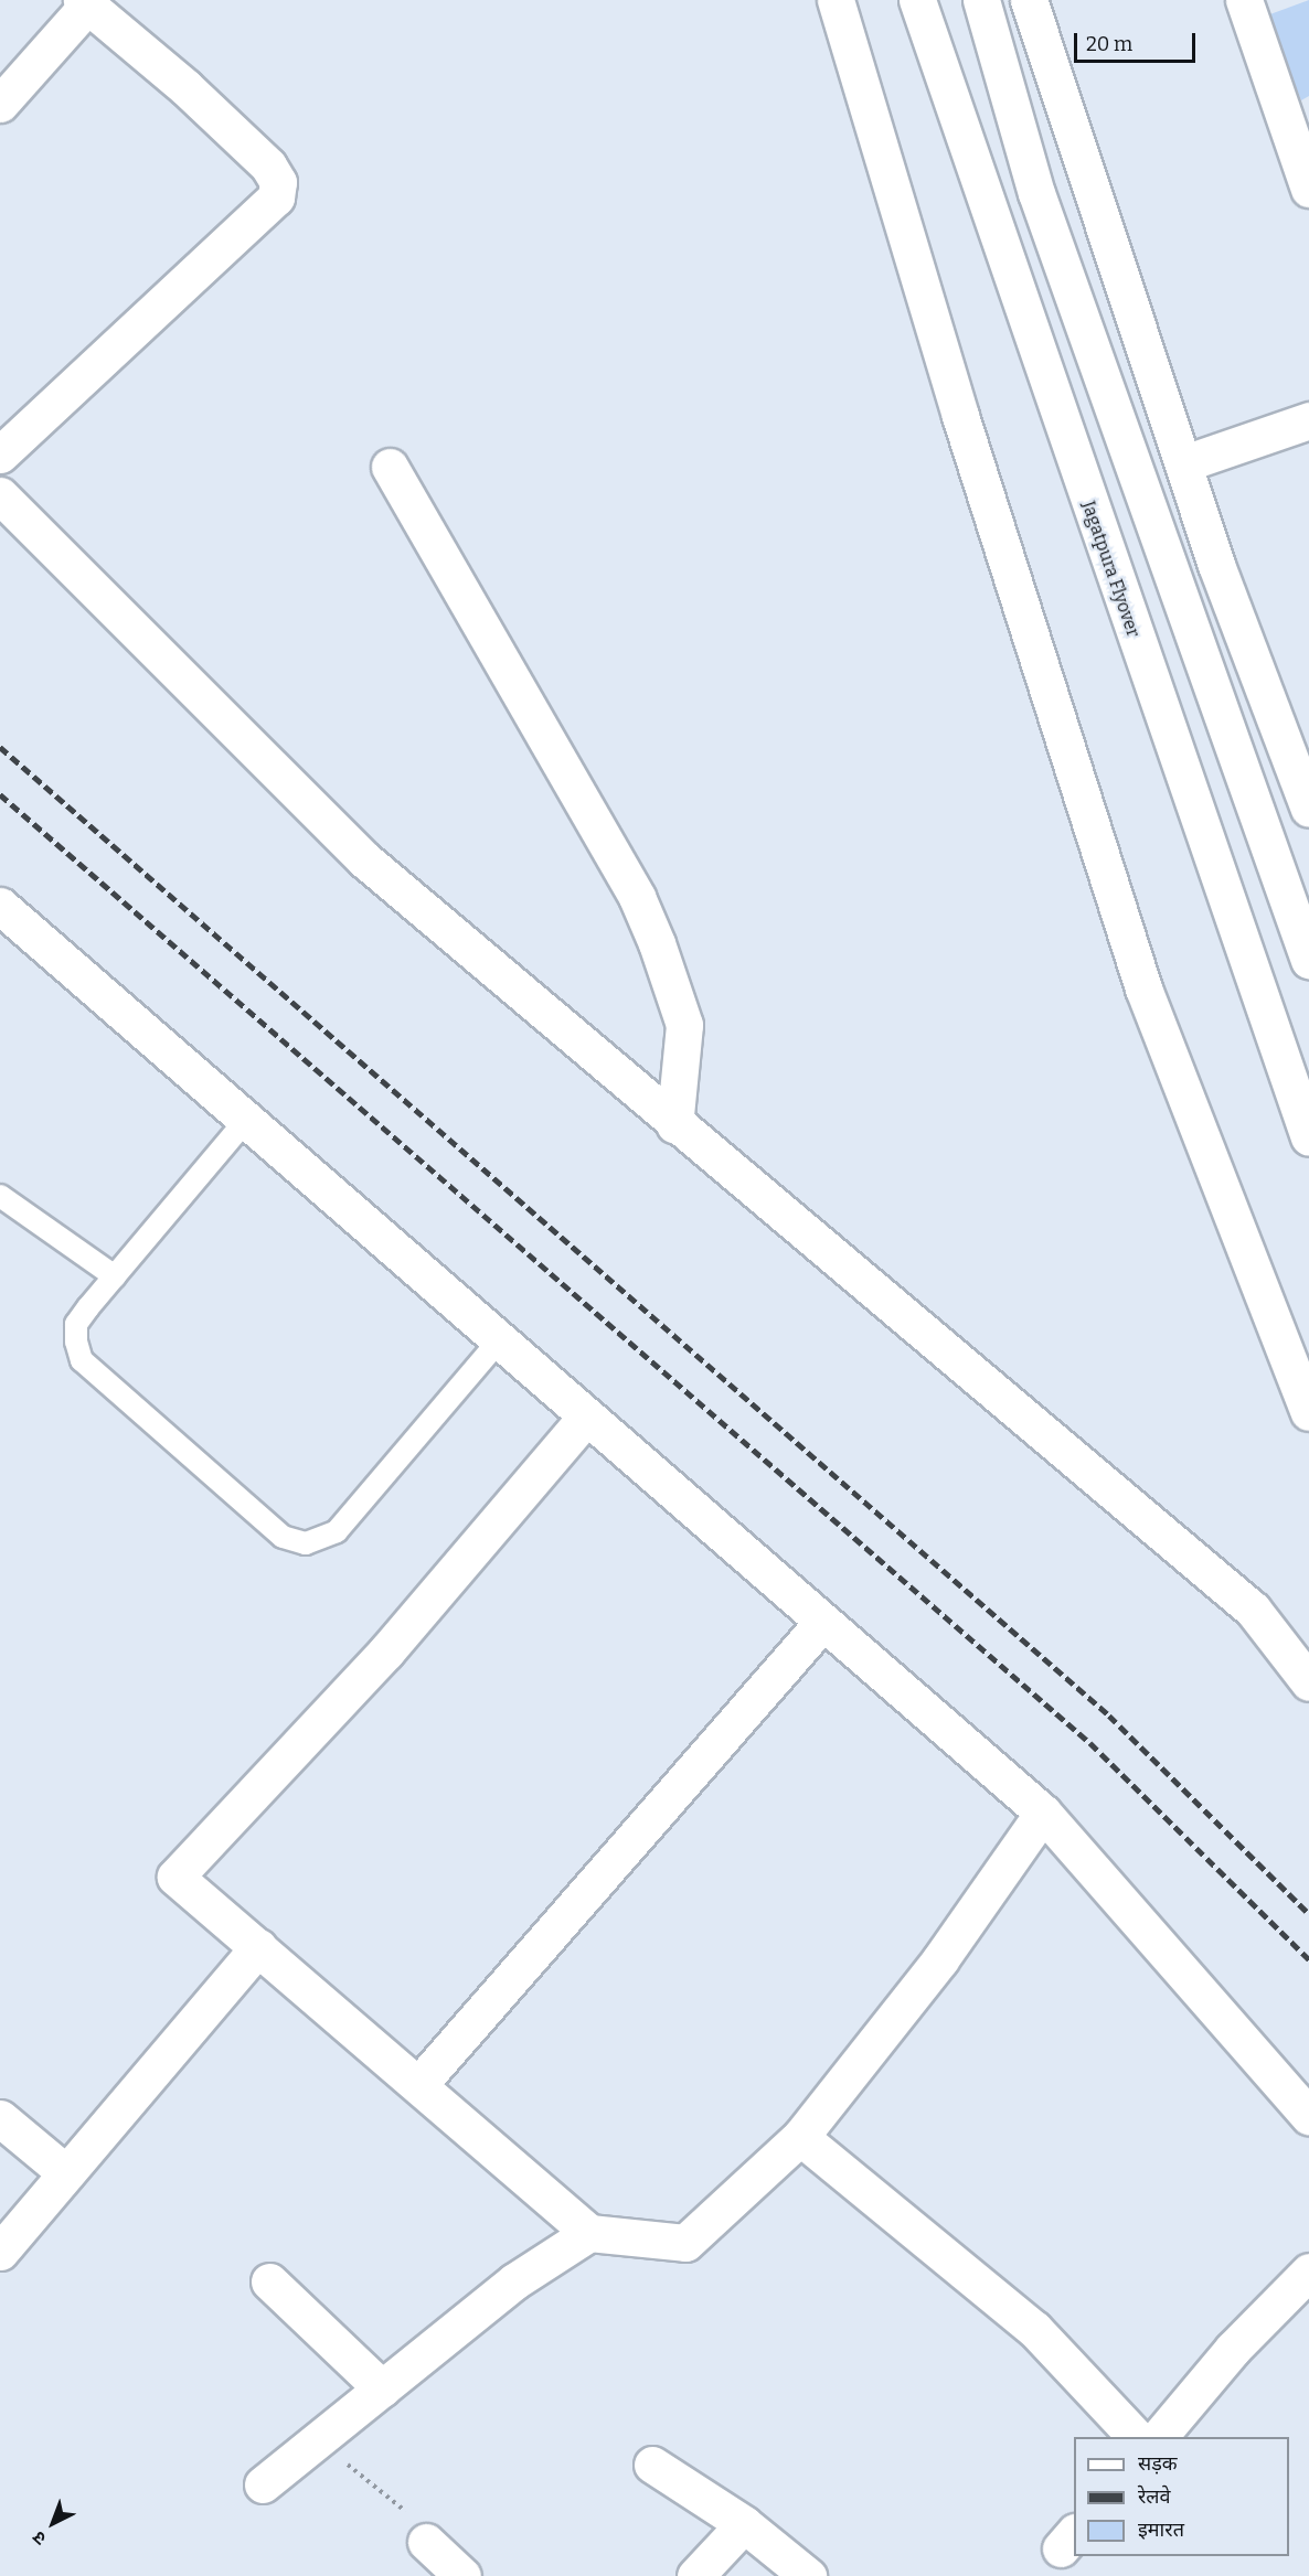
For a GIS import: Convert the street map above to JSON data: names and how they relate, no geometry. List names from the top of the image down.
{
  "streets": {
    "street": ["Jagatpura Flyover"]
  },
  "legend": ["सड़क", "रेलवे", "इमारत"],
  "scale_bar": "20 m",
  "north": "bottom left"
}
